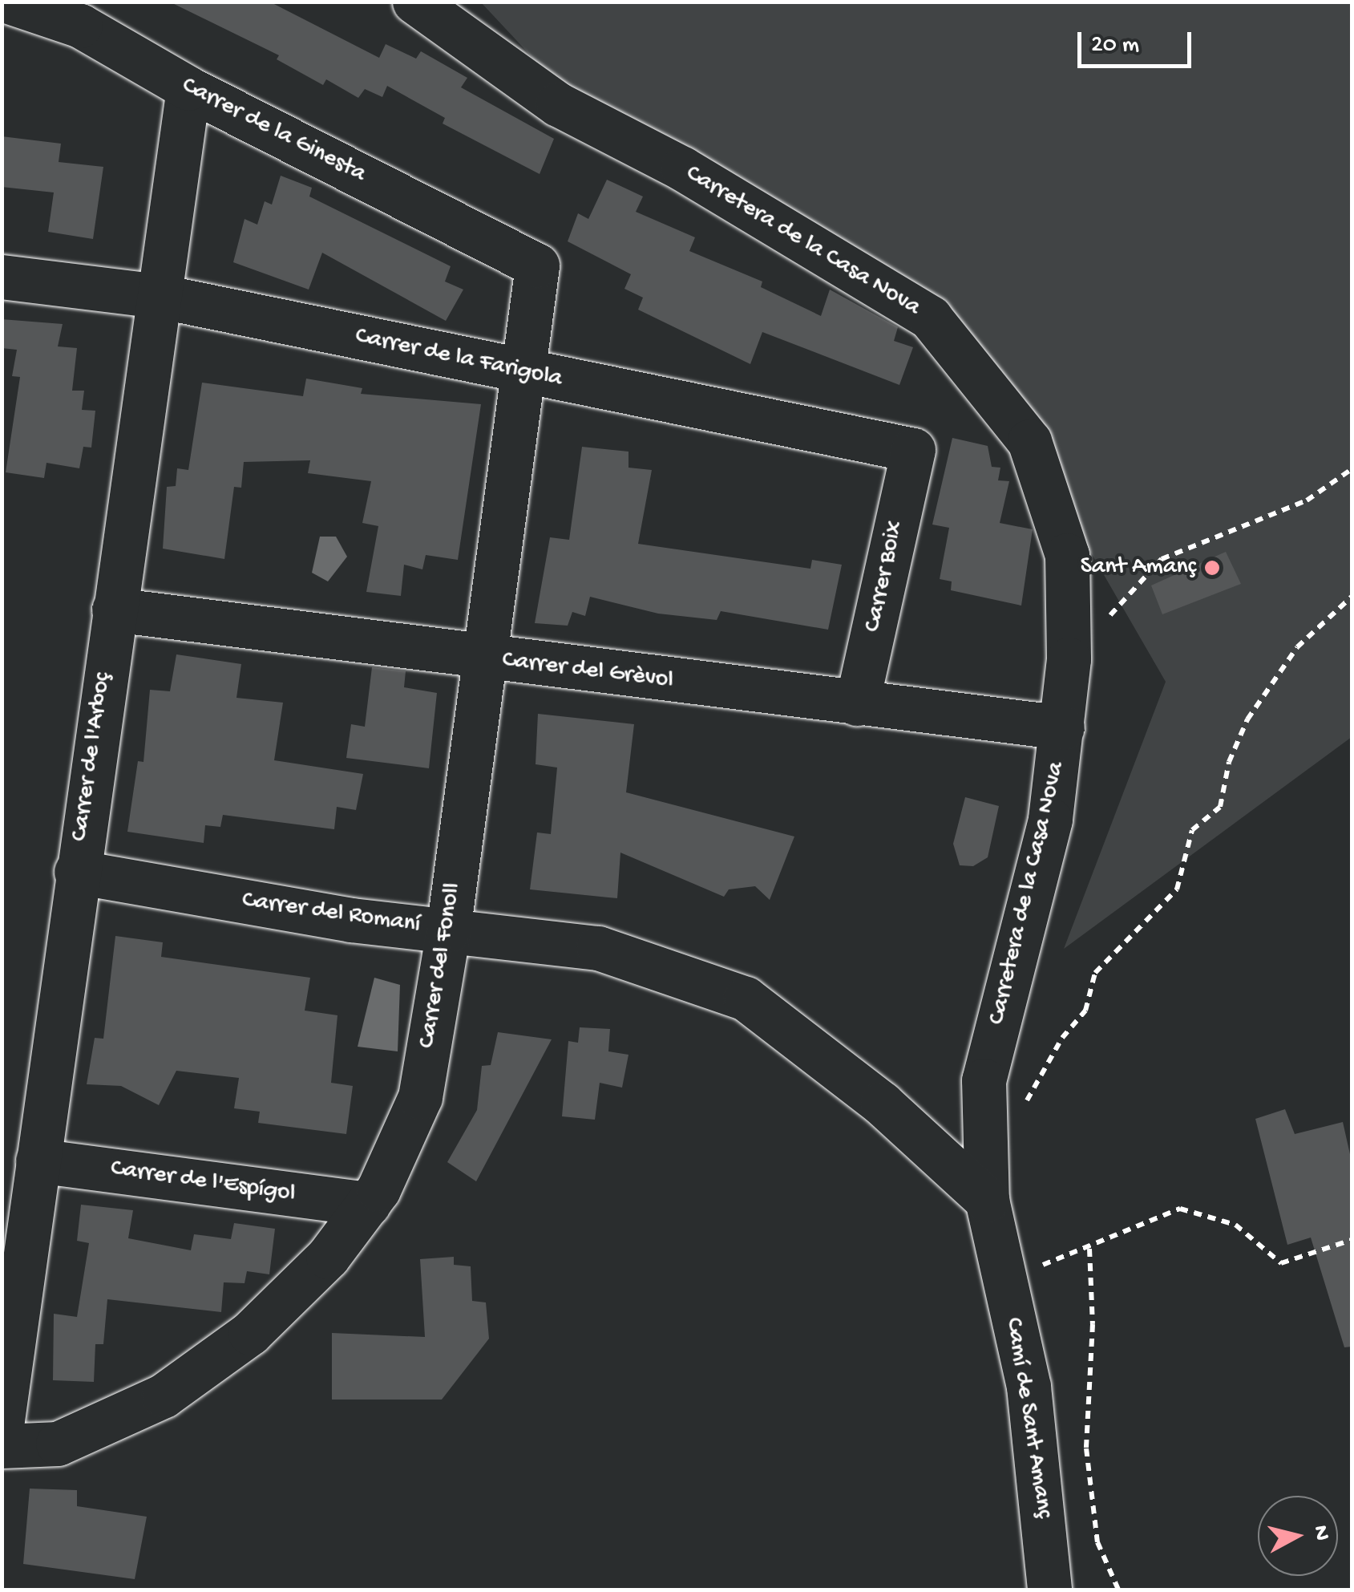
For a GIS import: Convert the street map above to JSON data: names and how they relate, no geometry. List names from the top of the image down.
{
  "streets": {
    "street": [
      "Carrer de la Ginesta",
      "Carretera de la Casa Nova",
      "Carrer de la Farigola",
      "Carrer Boix",
      "Carrer del Grèvol",
      "Carrer de l'Arboç",
      "Carrer del Romaní",
      "Carrer del Fonoll",
      "Carrer de l'Espígol",
      "Camí de Sant Amanç"
    ]
  },
  "crossings": [
    ["Carrer de la Ginesta", "Carrer de l'Arboç"],
    ["Carrer de la Ginesta", "Carrer del Fonoll"],
    ["Carretera de la Casa Nova", "Carrer del Grèvol"],
    ["Carretera de la Casa Nova", "Carrer del Romaní"],
    ["Carretera de la Casa Nova", "Camí de Sant Amanç"],
    ["Carrer de la Farigola", "Carrer Boix"],
    ["Carrer de la Farigola", "Carrer de l'Arboç"],
    ["Carrer de la Farigola", "Carrer del Fonoll"],
    ["Carrer Boix", "Carrer del Grèvol"],
    ["Carrer del Grèvol", "Carrer de l'Arboç"],
    ["Carrer del Grèvol", "Carrer del Fonoll"],
    ["Carrer de l'Arboç", "Carrer del Romaní"],
    ["Carrer de l'Arboç", "Carrer de l'Espígol"],
    ["Carrer del Romaní", "Carrer del Fonoll"],
    ["Carrer del Romaní", "Camí de Sant Amanç"],
    ["Carrer del Fonoll", "Carrer de l'Espígol"]
  ],
  "places": ["Sant Amanç"],
  "scale_bar": "20 m",
  "north": "right"
}
